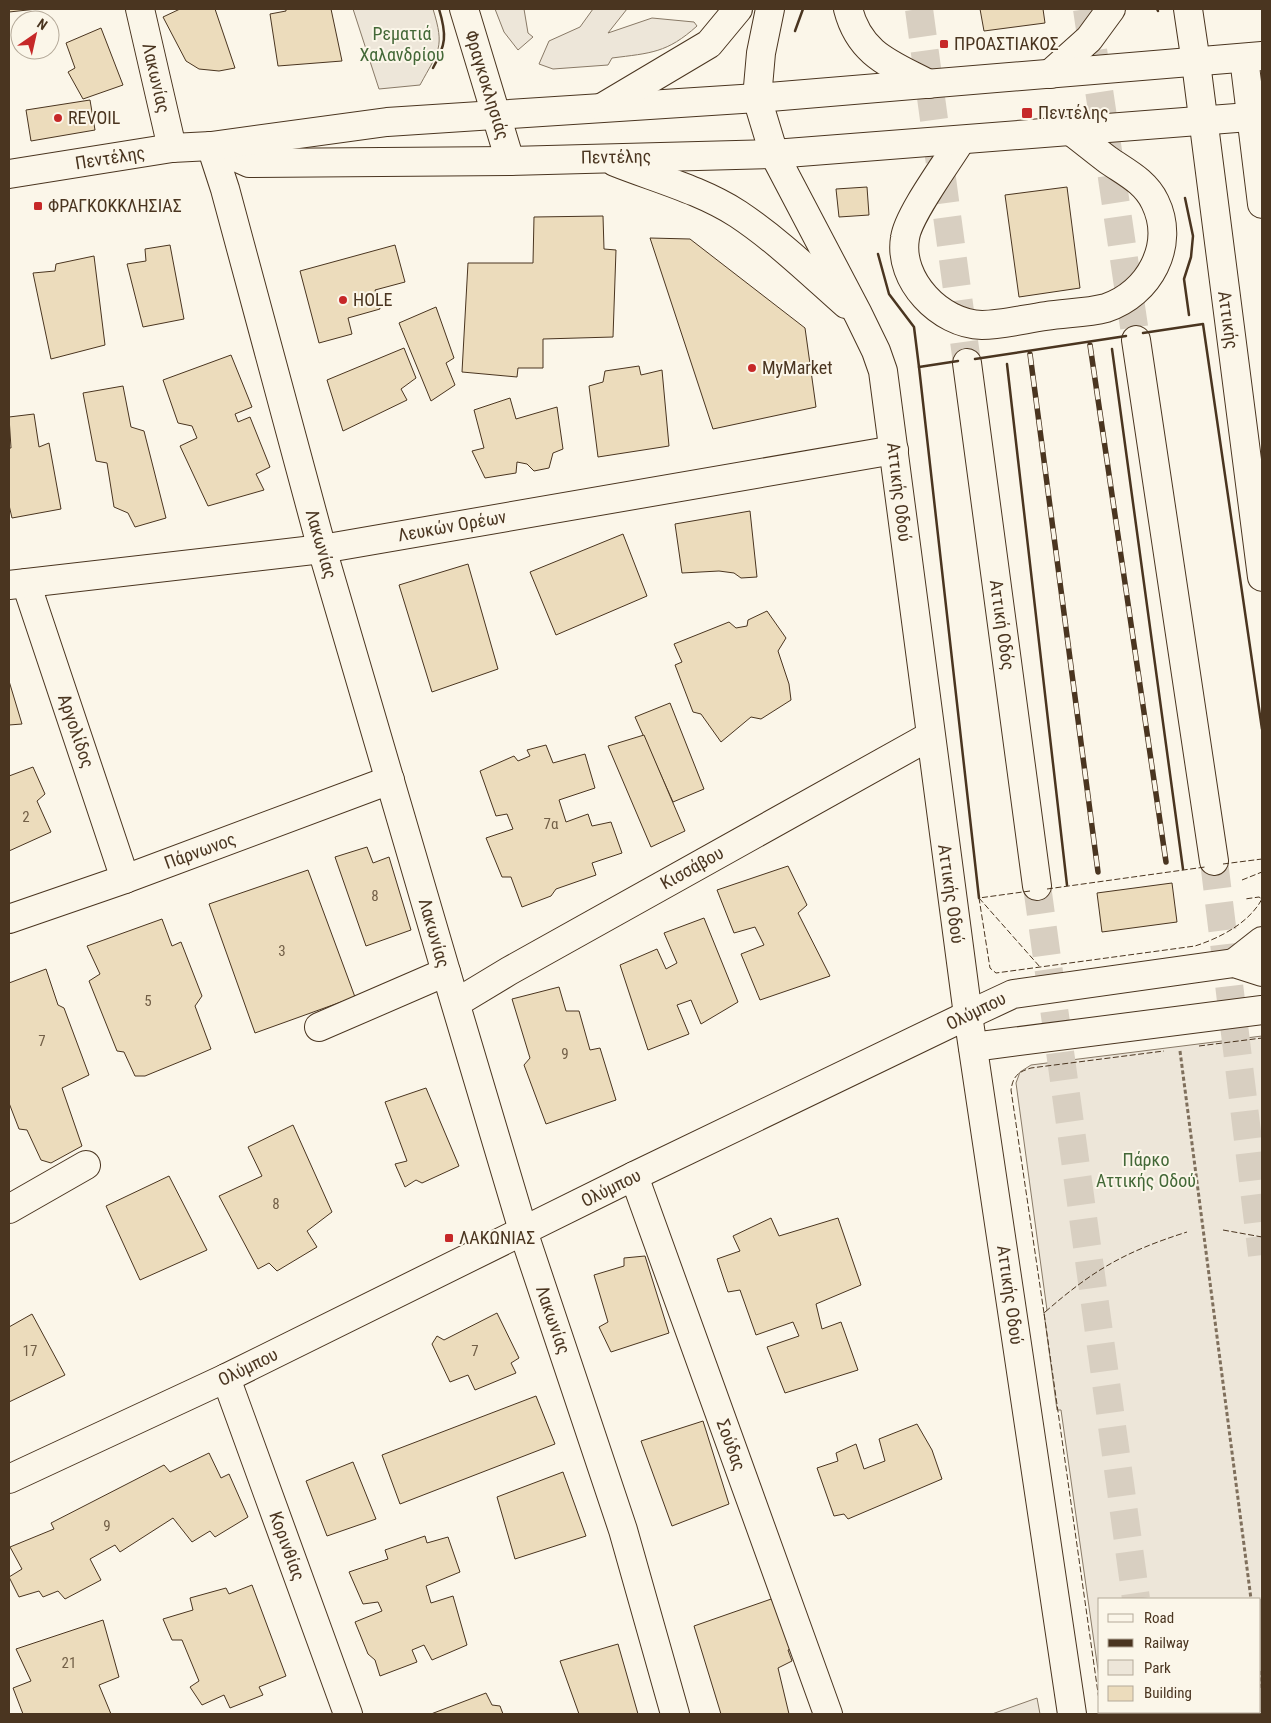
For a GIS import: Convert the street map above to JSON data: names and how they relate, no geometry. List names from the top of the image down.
{
  "streets": {
    "main road": [
      "Λακωνίας",
      "Φραγκοκλησιάς",
      "Πεντέλης",
      "Αττικής",
      "Αττικής Οδού",
      "Λευκών Ορέων",
      "Αττική Οδός",
      "Αργολίδος",
      "Πάρνωνος",
      "Κισσάβου",
      "Ολύμπου",
      "Σούδας",
      "Κορινθίας"
    ]
  },
  "crossings": [
    ["Λακωνίας", "Πεντέλης"],
    ["Λακωνίας", "Λευκών Ορέων"],
    ["Λακωνίας", "Πάρνωνος"],
    ["Λακωνίας", "Κισσάβου"],
    ["Λακωνίας", "Ολύμπου"],
    ["Φραγκοκλησιάς", "Πεντέλης"],
    ["Πεντέλης", "Αττικής"],
    ["Πεντέλης", "Αττικής Οδού"],
    ["Αττικής Οδού", "Λευκών Ορέων"],
    ["Αττικής Οδού", "Κισσάβου"],
    ["Αττικής Οδού", "Ολύμπου"],
    ["Λευκών Ορέων", "Αργολίδος"],
    ["Αργολίδος", "Πάρνωνος"],
    ["Ολύμπου", "Σούδας"],
    ["Ολύμπου", "Κορινθίας"]
  ],
  "parks": ["Ρεματιά Χαλανδρίου", "Πάρκο Αττικής Οδού"],
  "places": {
    "transit": [
      "ΠΡΟΑΣΤΙΑΚΟΣ",
      "Πεντέλης",
      "ΦΡΑΓΚΟΚΚΛΗΣΙΑΣ",
      "ΛΑΚΩΝΙΑΣ"
    ],
    "other": ["REVOIL", "HOLE", "MyMarket"]
  },
  "house_numbers": [
    "2",
    "7α",
    "8",
    "3",
    "5",
    "7",
    "9",
    "8",
    "17",
    "7",
    "9",
    "21"
  ],
  "legend": [
    "Road",
    "Railway",
    "Park",
    "Building"
  ],
  "north": "top right"
}
